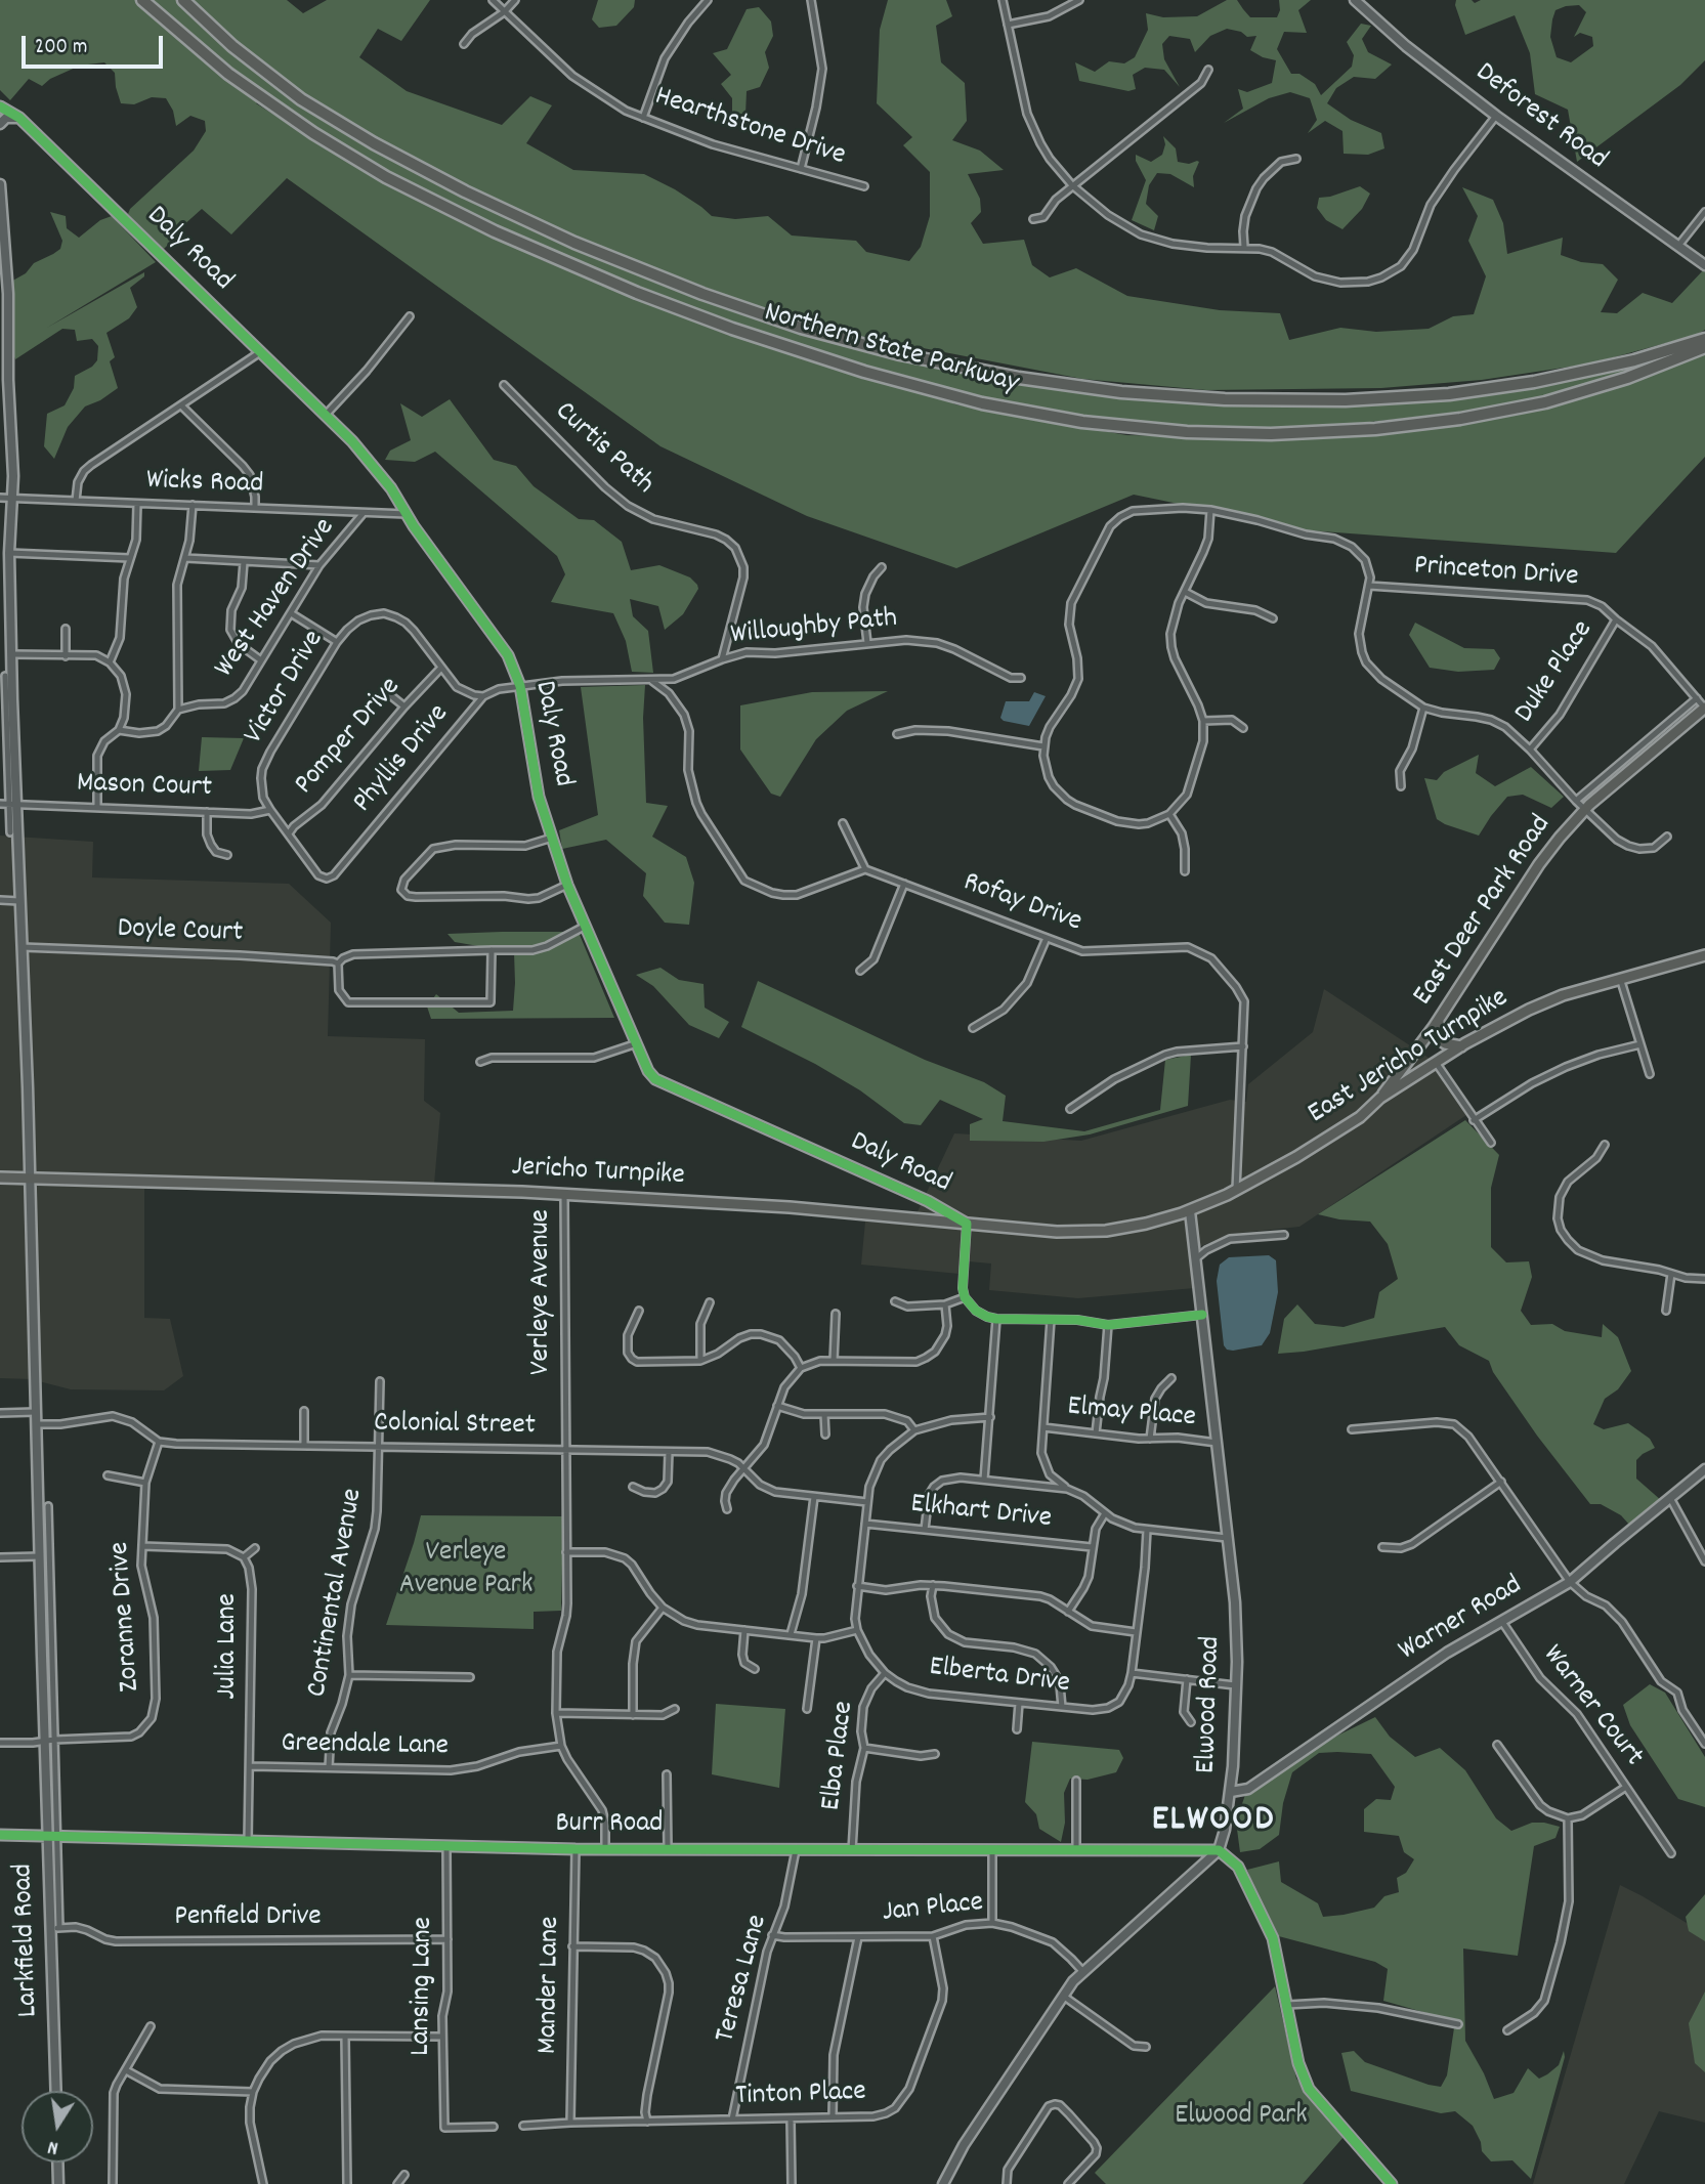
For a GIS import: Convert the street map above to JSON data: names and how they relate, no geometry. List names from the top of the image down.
{
  "streets": {
    "highway": ["Northern State Parkway"],
    "main road": ["East Deer Park Road", "East Jericho Turnpike", "Jericho Turnpike"],
    "street": [
      "Deforest Road",
      "Hearthstone Drive",
      "Daly Road",
      "Curtis Path",
      "Wicks Road",
      "Princeton Drive",
      "West Haven Drive",
      "Willoughby Path",
      "Duke Place",
      "Victor Drive",
      "Pomper Drive",
      "Phyllis Drive",
      "Mason Court",
      "Rofay Drive",
      "Doyle Court",
      "Verleye Avenue",
      "Elmay Place",
      "Colonial Street",
      "Elkhart Drive",
      "Continental Avenue",
      "Zoranne Drive",
      "Warner Road",
      "Julia Lane",
      "Elberta Drive",
      "Elwood Road",
      "Warner Court",
      "Greendale Lane",
      "Elba Place",
      "Burr Road",
      "Jan Place",
      "Penfield Drive",
      "Larkfield Road",
      "Teresa Lane",
      "Mander Lane",
      "Lansing Lane",
      "Tinton Place"
    ]
  },
  "crossings": [
    ["Daly Road", "Wicks Road"],
    ["Daly Road", "Willoughby Path"],
    ["Daly Road", "Phyllis Drive"],
    ["Daly Road", "Jericho Turnpike"],
    ["Curtis Path", "Willoughby Path"],
    ["Wicks Road", "West Haven Drive"],
    ["Wicks Road", "Larkfield Road"],
    ["Princeton Drive", "Duke Place"],
    ["Princeton Drive", "East Deer Park Road"],
    ["Willoughby Path", "Phyllis Drive"],
    ["Victor Drive", "Pomper Drive"],
    ["Victor Drive", "Phyllis Drive"],
    ["Victor Drive", "Mason Court"],
    ["Mason Court", "Larkfield Road"],
    ["Rofay Drive", "East Jericho Turnpike"],
    ["East Deer Park Road", "East Jericho Turnpike"],
    ["Doyle Court", "Larkfield Road"],
    ["East Jericho Turnpike", "Jericho Turnpike"],
    ["East Jericho Turnpike", "Elwood Road"],
    ["Jericho Turnpike", "Verleye Avenue"],
    ["Jericho Turnpike", "Elwood Road"],
    ["Jericho Turnpike", "Larkfield Road"],
    ["Verleye Avenue", "Colonial Street"],
    ["Verleye Avenue", "Greendale Lane"],
    ["Verleye Avenue", "Burr Road"],
    ["Elmay Place", "Elwood Road"],
    ["Colonial Street", "Continental Avenue"],
    ["Colonial Street", "Zoranne Drive"],
    ["Colonial Street", "Elberta Drive"],
    ["Elkhart Drive", "Elberta Drive"],
    ["Continental Avenue", "Greendale Lane"],
    ["Zoranne Drive", "Julia Lane"],
    ["Zoranne Drive", "Larkfield Road"],
    ["Warner Road", "Elwood Road"],
    ["Warner Road", "Warner Court"],
    ["Julia Lane", "Greendale Lane"],
    ["Julia Lane", "Burr Road"],
    ["Elberta Drive", "Elba Place"],
    ["Elwood Road", "Burr Road"],
    ["Elba Place", "Burr Road"],
    ["Burr Road", "Larkfield Road"],
    ["Burr Road", "Teresa Lane"],
    ["Burr Road", "Mander Lane"],
    ["Burr Road", "Lansing Lane"],
    ["Jan Place", "Teresa Lane"],
    ["Jan Place", "Tinton Place"],
    ["Penfield Drive", "Larkfield Road"],
    ["Penfield Drive", "Lansing Lane"],
    ["Teresa Lane", "Tinton Place"],
    ["Mander Lane", "Tinton Place"]
  ],
  "districts": ["ELWOOD"],
  "parks": ["Verleye Avenue Park", "Elwood Park"],
  "scale_bar": "200 m",
  "north": "bottom"
}
